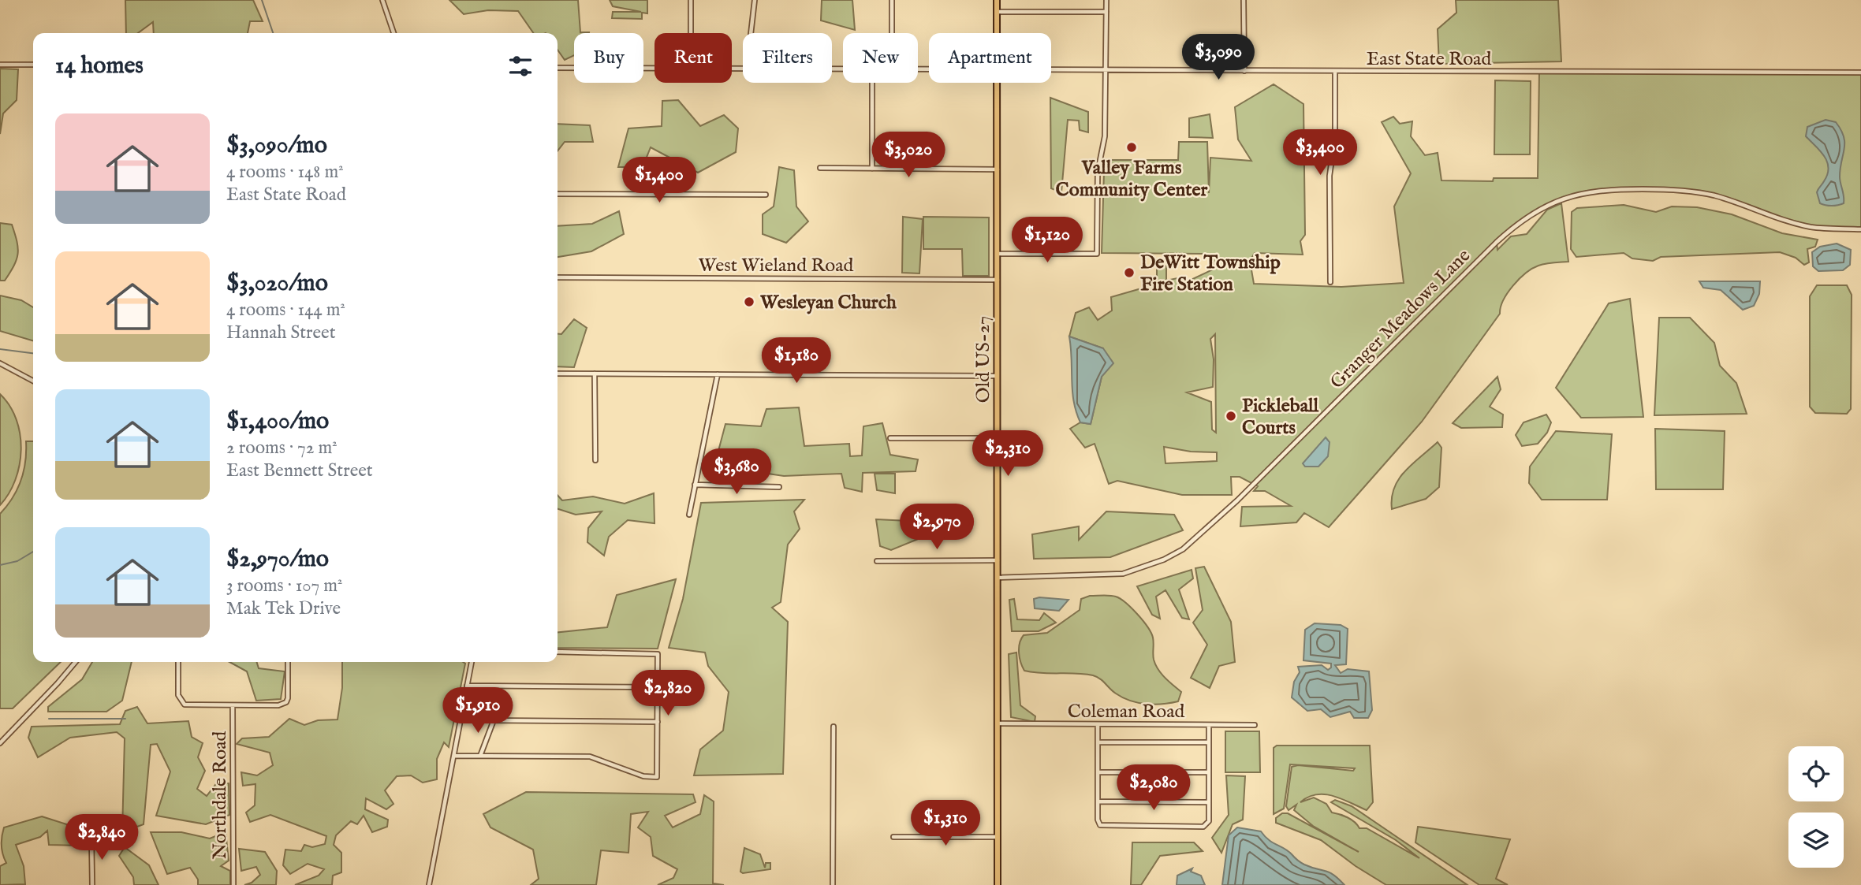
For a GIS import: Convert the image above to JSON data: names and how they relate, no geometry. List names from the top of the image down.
{
  "streets": {
    "main road": ["Old US-27"],
    "street": [
      "East State Road",
      "West Wieland Road",
      "Granger Meadows Lane",
      "Coleman Road",
      "Northdale Road"
    ]
  },
  "crossings": [
    ["West Wieland Road", "Old US-27"],
    ["Granger Meadows Lane", "Old US-27"],
    ["Old US-27", "Coleman Road"]
  ],
  "places": [
    "Valley Farms Community Center",
    "DeWitt Township Fire Station",
    "Wesleyan Church",
    "Pickleball Courts"
  ],
  "page": {
    "chip": [
      "Buy",
      "Rent",
      "Filters",
      "New",
      "Apartment"
    ],
    "heading": "14 homes",
    "price": [
      "$3,090",
      "$3,400",
      "$3,020",
      "$1,400",
      "$1,120",
      "$1,180",
      "$2,310",
      "$3,680",
      "$2,970",
      "$2,820",
      "$1,910",
      "$2,080",
      "$1,310",
      "$2,840"
    ],
    "list": [
      {
        "name": "$3,090/mo",
        "note": "4 rooms · 148 m² · East State Road"
      },
      {
        "name": "$3,020/mo",
        "note": "4 rooms · 144 m² · Hannah Street"
      },
      {
        "name": "$1,400/mo",
        "note": "2 rooms · 72 m² · East Bennett Street"
      },
      {
        "name": "$2,970/mo",
        "note": "3 rooms · 107 m² · Mak Tek Drive"
      }
    ]
  }
}
